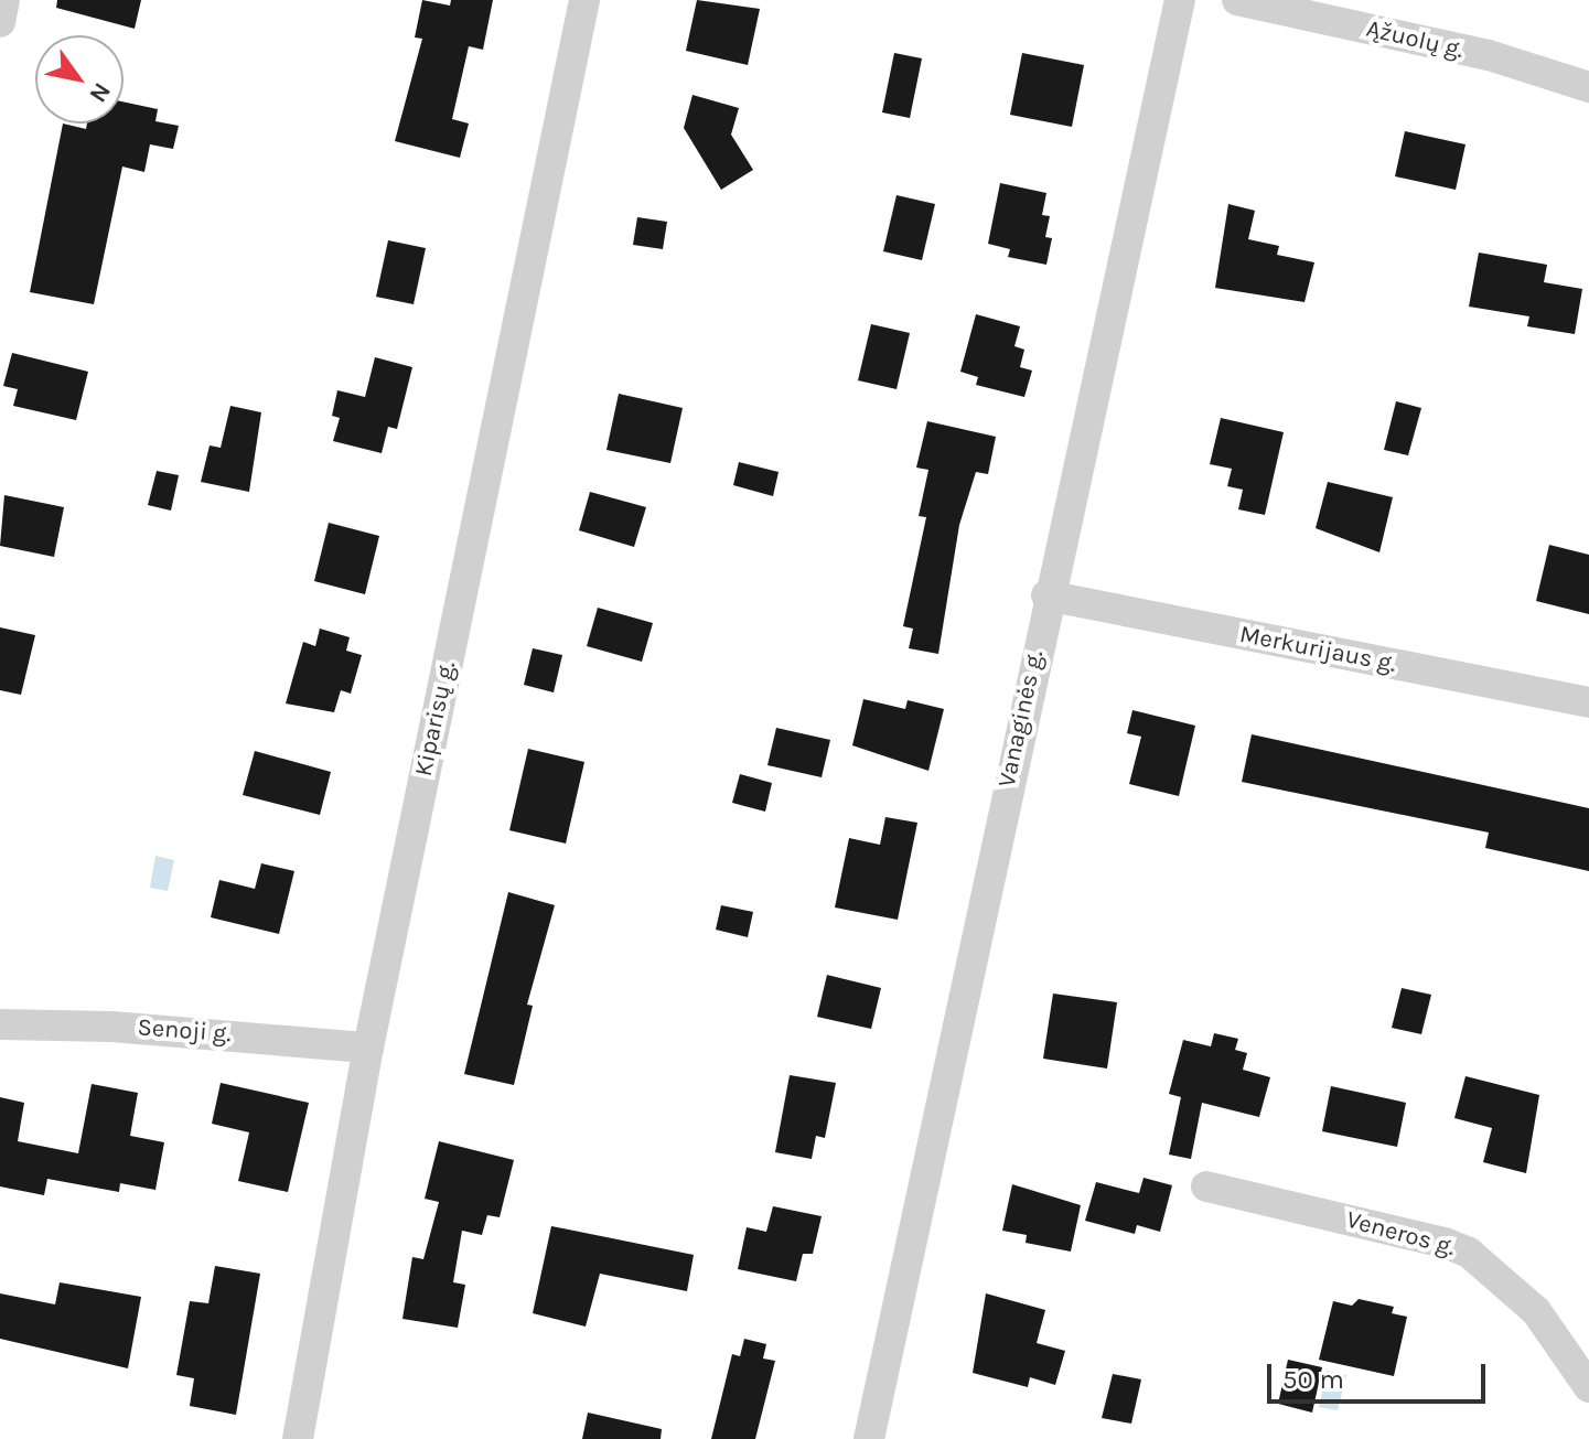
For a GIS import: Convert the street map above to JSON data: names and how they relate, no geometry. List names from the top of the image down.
{
  "streets": {
    "street": [
      "Ąžuolų g.",
      "Merkurijaus g.",
      "Kiparisų g.",
      "Vanaginės g.",
      "Senoji g.",
      "Veneros g."
    ]
  },
  "crossings": [
    ["Merkurijaus g.", "Vanaginės g."],
    ["Kiparisų g.", "Senoji g."]
  ],
  "scale_bar": "50 m",
  "north": "bottom right"
}
